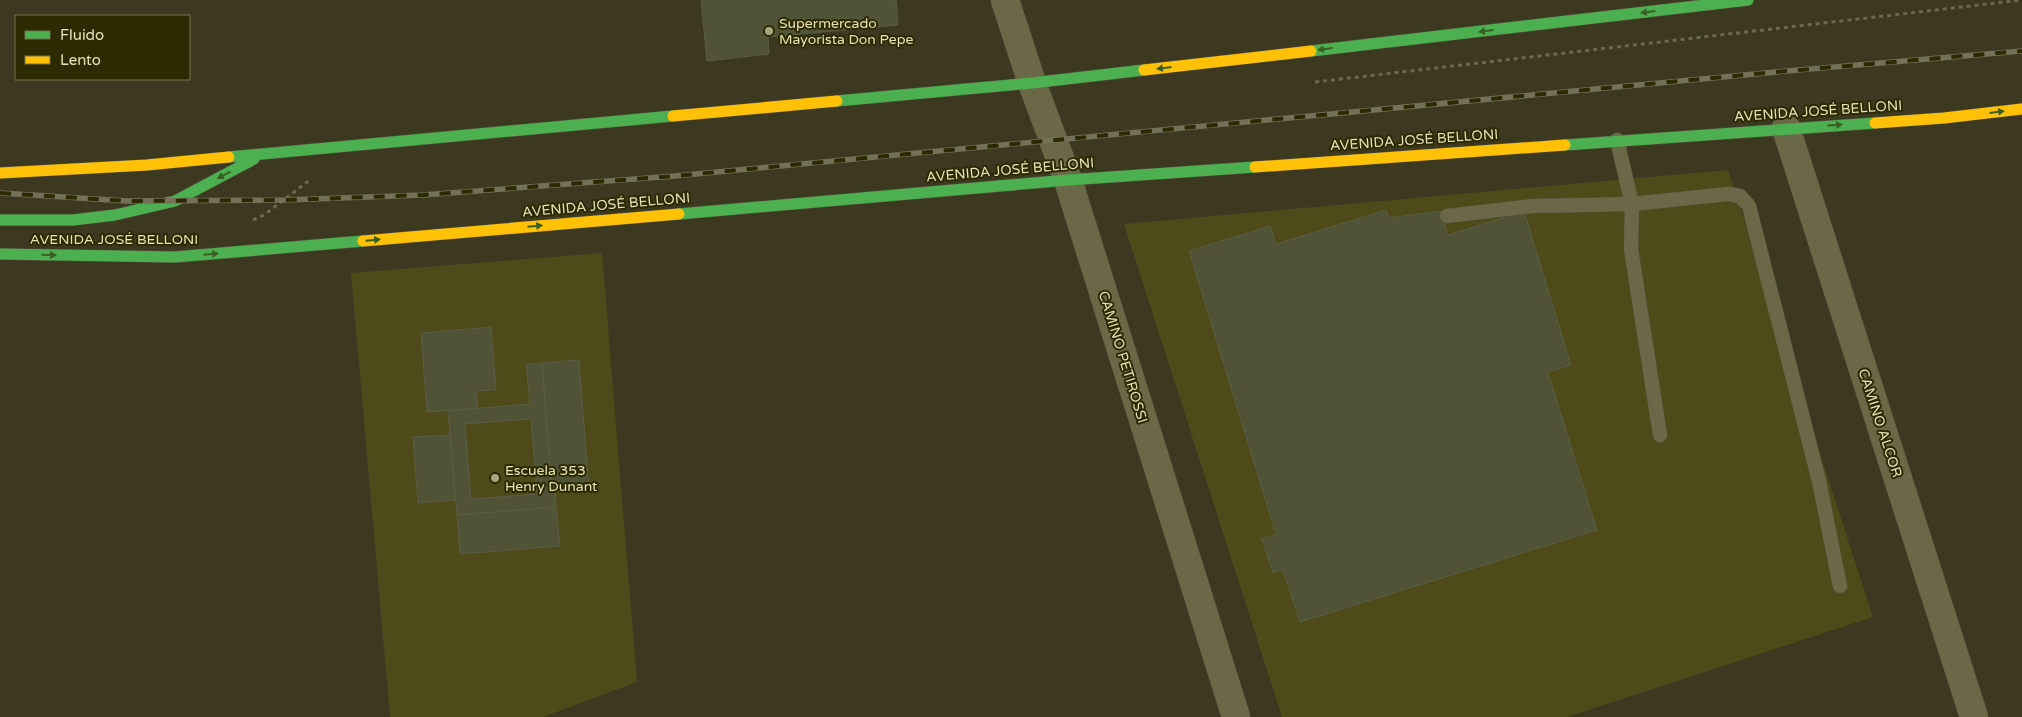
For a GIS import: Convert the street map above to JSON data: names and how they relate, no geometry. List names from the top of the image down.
{
  "streets": {
    "main road": ["AVENIDA JOSÉ BELLONI"],
    "street": ["CAMINO PETIROSSI", "CAMINO ALCOR"]
  },
  "crossings": [
    ["AVENIDA JOSÉ BELLONI", "CAMINO PETIROSSI"],
    ["AVENIDA JOSÉ BELLONI", "CAMINO ALCOR"]
  ],
  "places": ["Supermercado Mayorista Don Pepe", "Escuela 353 Henry Dunant"],
  "legend": ["Fluido", "Lento"]
}
